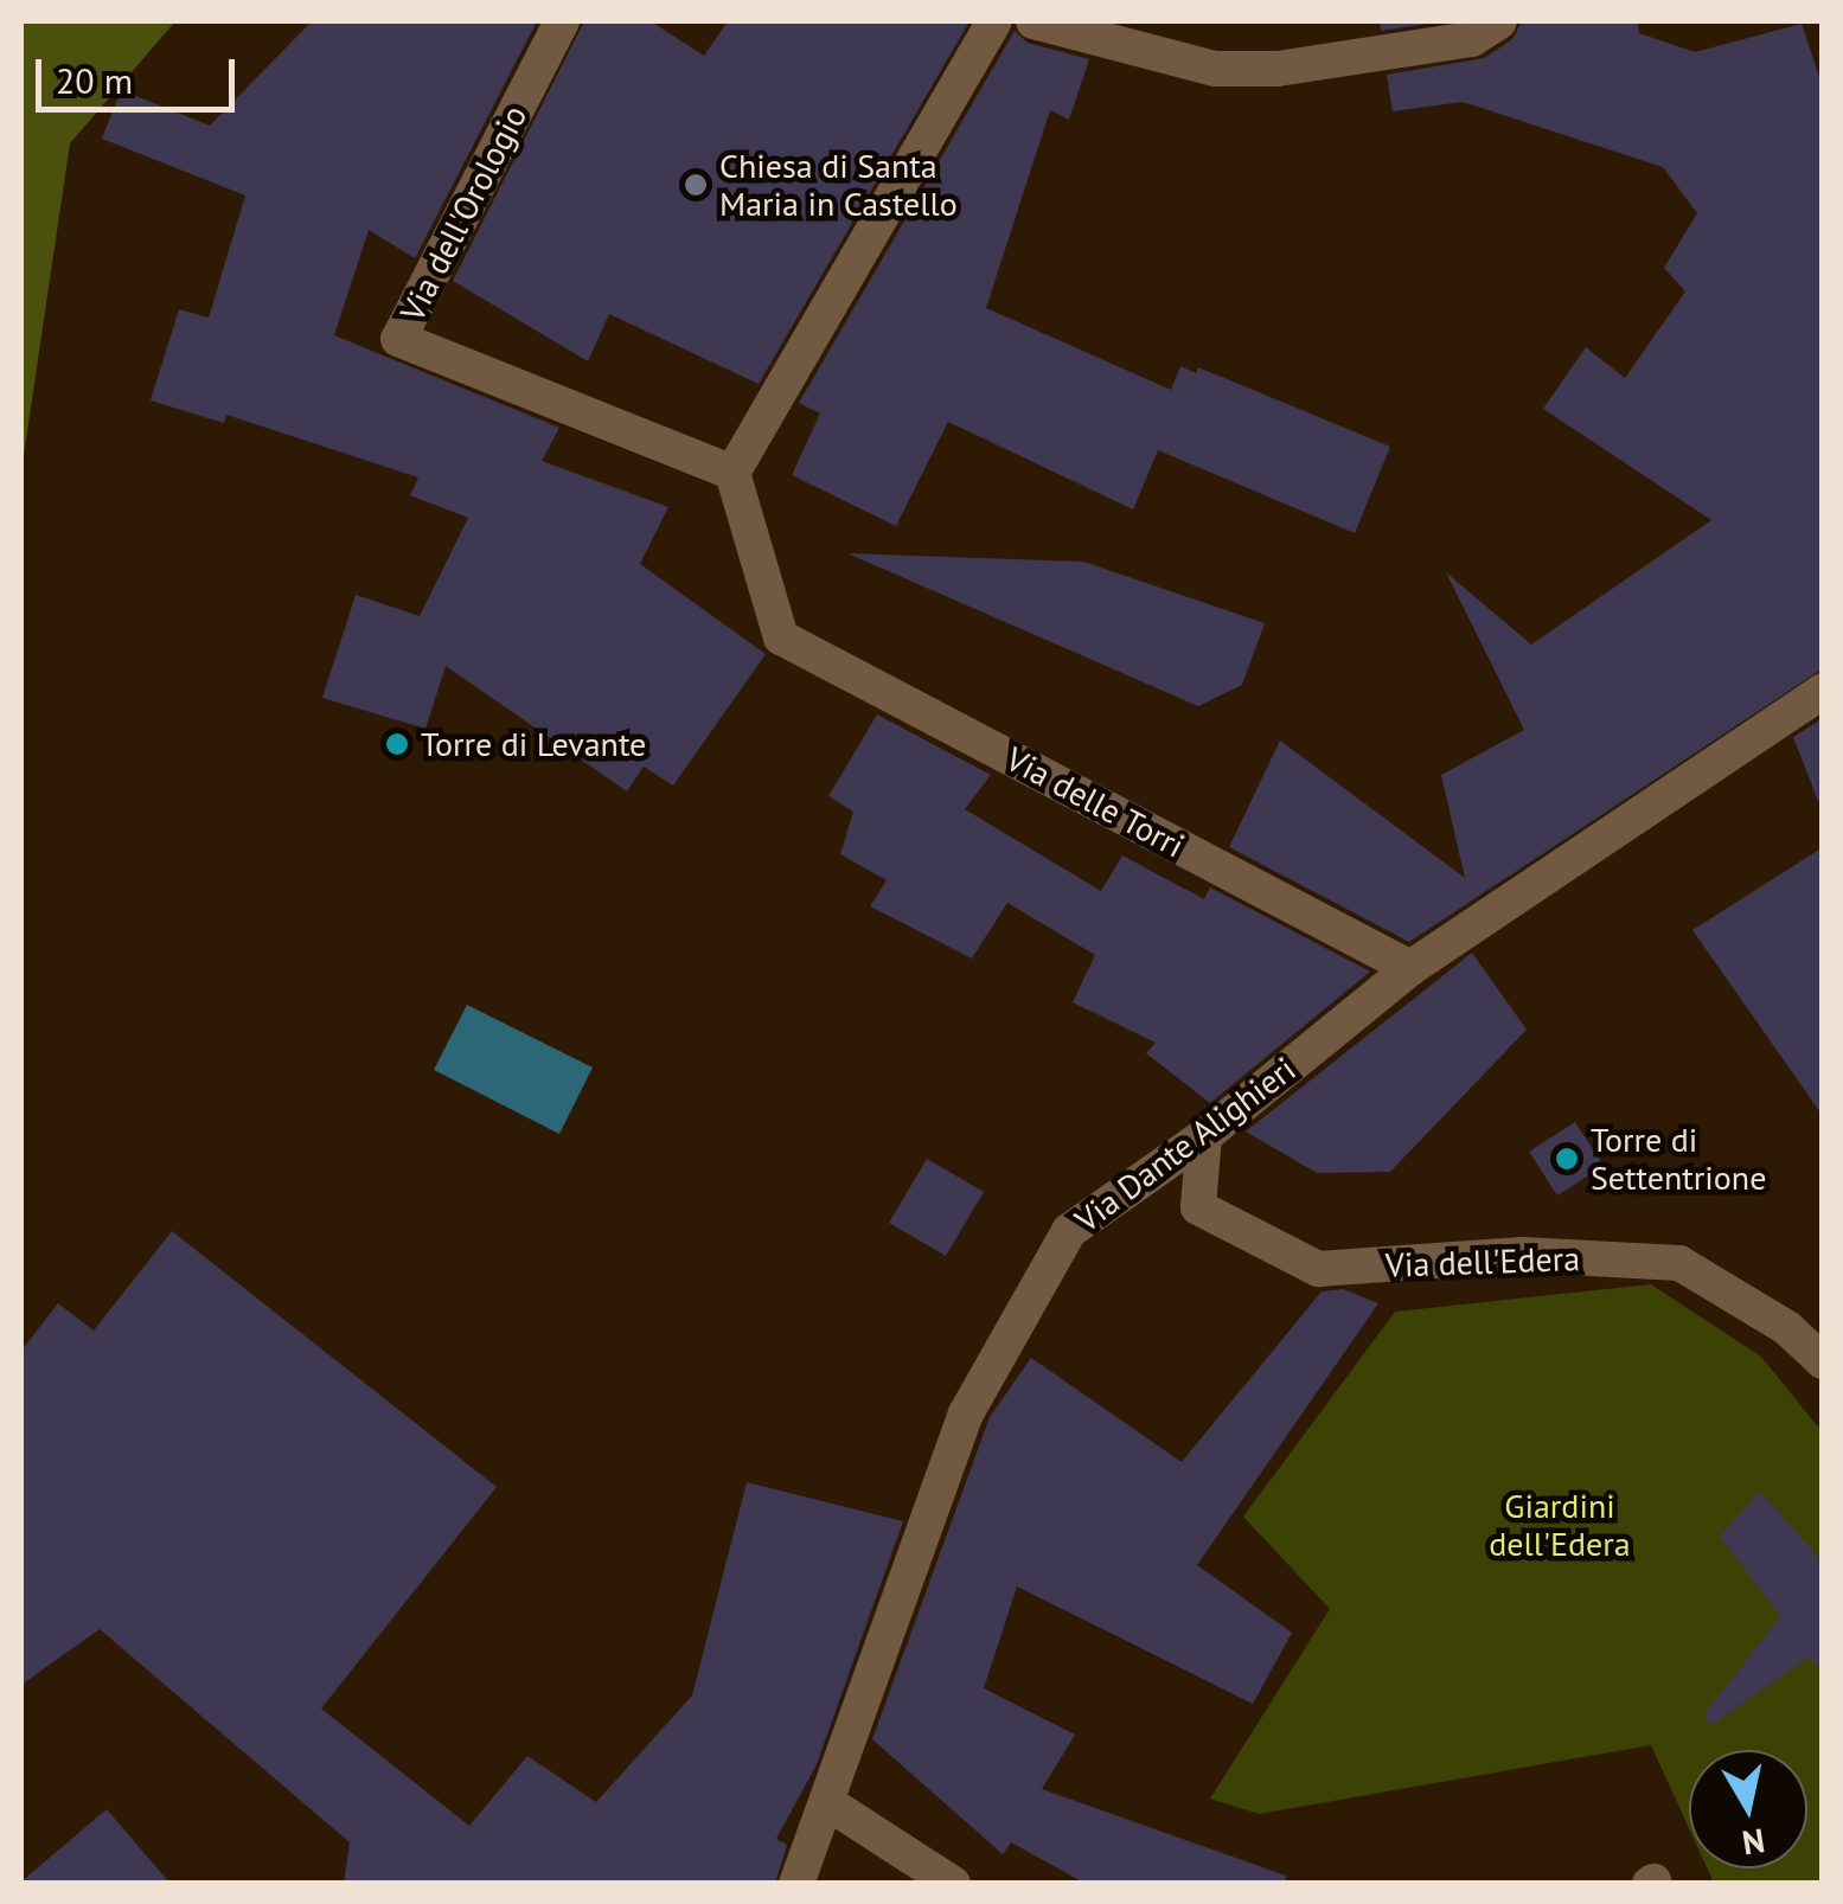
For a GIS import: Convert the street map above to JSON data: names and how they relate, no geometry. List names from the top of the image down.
{
  "streets": {
    "street": [
      "Via dell'Orologio",
      "Via delle Torri",
      "Via Dante Alighieri",
      "Via dell'Edera"
    ]
  },
  "crossings": [
    ["Via dell'Orologio", "Via delle Torri"],
    ["Via delle Torri", "Via Dante Alighieri"],
    ["Via Dante Alighieri", "Via dell'Edera"]
  ],
  "parks": ["Giardini dell'Edera"],
  "places": ["Chiesa di Santa Maria in Castello", "Torre di Levante", "Torre di Settentrione"],
  "scale_bar": "20 m",
  "north": "bottom"
}
